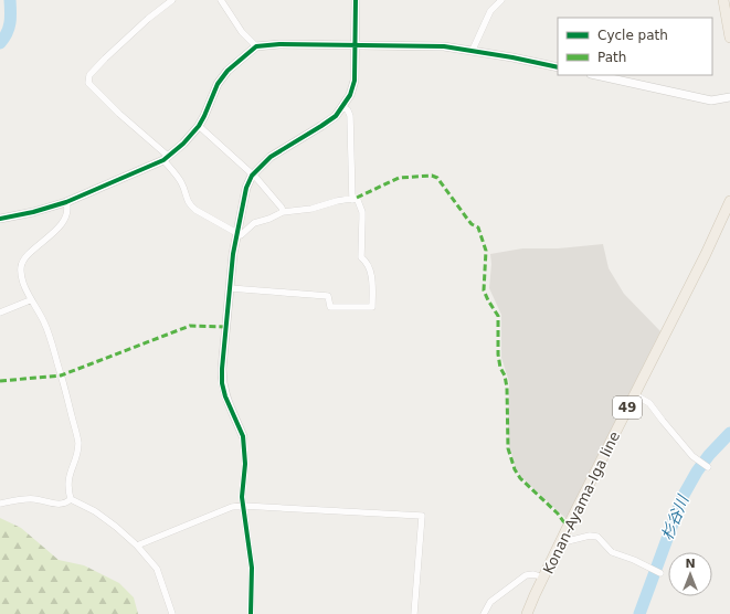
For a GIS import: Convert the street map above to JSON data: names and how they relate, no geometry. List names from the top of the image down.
{
  "streets": {
    "main road": ["49", "Konan-Ayama-Iga line"]
  },
  "water": ["杉谷川"],
  "legend": ["Cycle path", "Path"],
  "north": "top"
}
